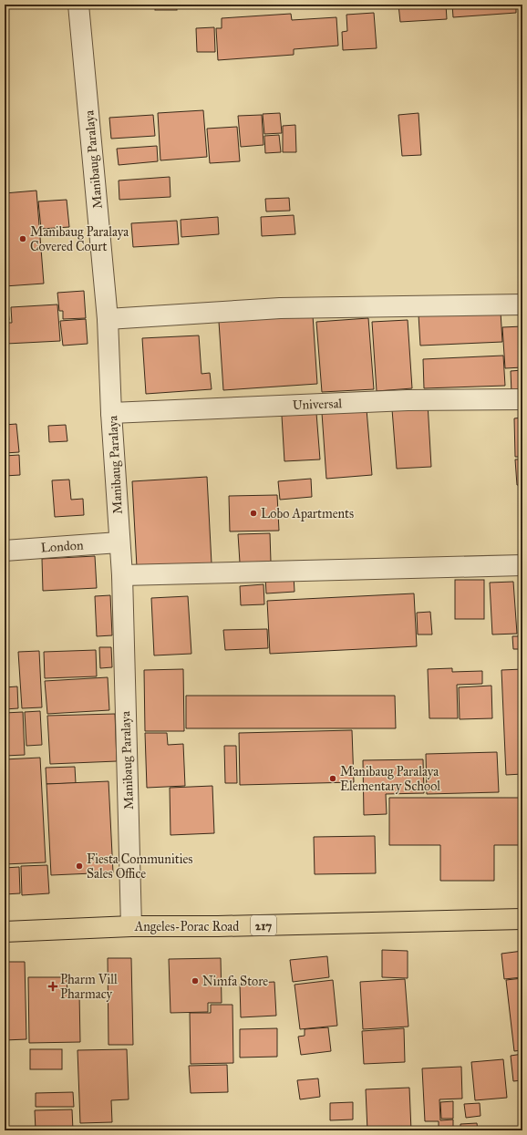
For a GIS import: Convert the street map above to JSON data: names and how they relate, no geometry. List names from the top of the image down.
{
  "streets": {
    "main road": ["217", "Angeles-Porac Road"],
    "street": ["Manibaug Paralaya", "Universal", "London"]
  },
  "crossings": [
    ["Manibaug Paralaya", "Universal"],
    ["Manibaug Paralaya", "London"],
    ["Manibaug Paralaya", "Angeles-Porac Road"]
  ],
  "places": {
    "other": [
      "Manibaug Paralaya Covered Court",
      "Lobo Apartments",
      "Manibaug Paralaya Elementary School",
      "Fiesta Communities Sales Office",
      "Nimfa Store"
    ],
    "health": ["Pharm Vill Pharmacy"]
  }
}
